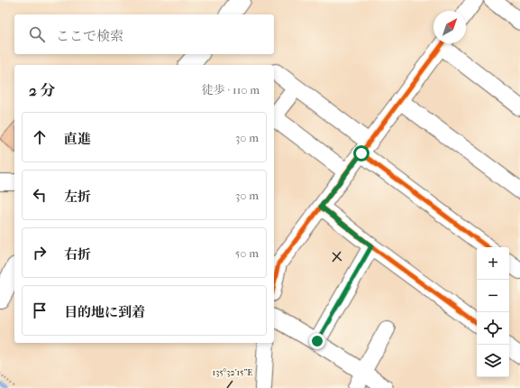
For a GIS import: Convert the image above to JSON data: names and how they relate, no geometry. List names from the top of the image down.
{
  "north": "top right",
  "page": {
    "search": "ここで検索",
    "heading": ["2 分", "徒歩 · 110 m"],
    "list": [
      ["直進", "30 m"],
      ["左折", "30 m"],
      ["右折", "50 m"],
      "目的地に到着"
    ],
    "map_buttons": ["+", "−"]
  },
  "coordinates": ["135°32'15\"E"]
}
